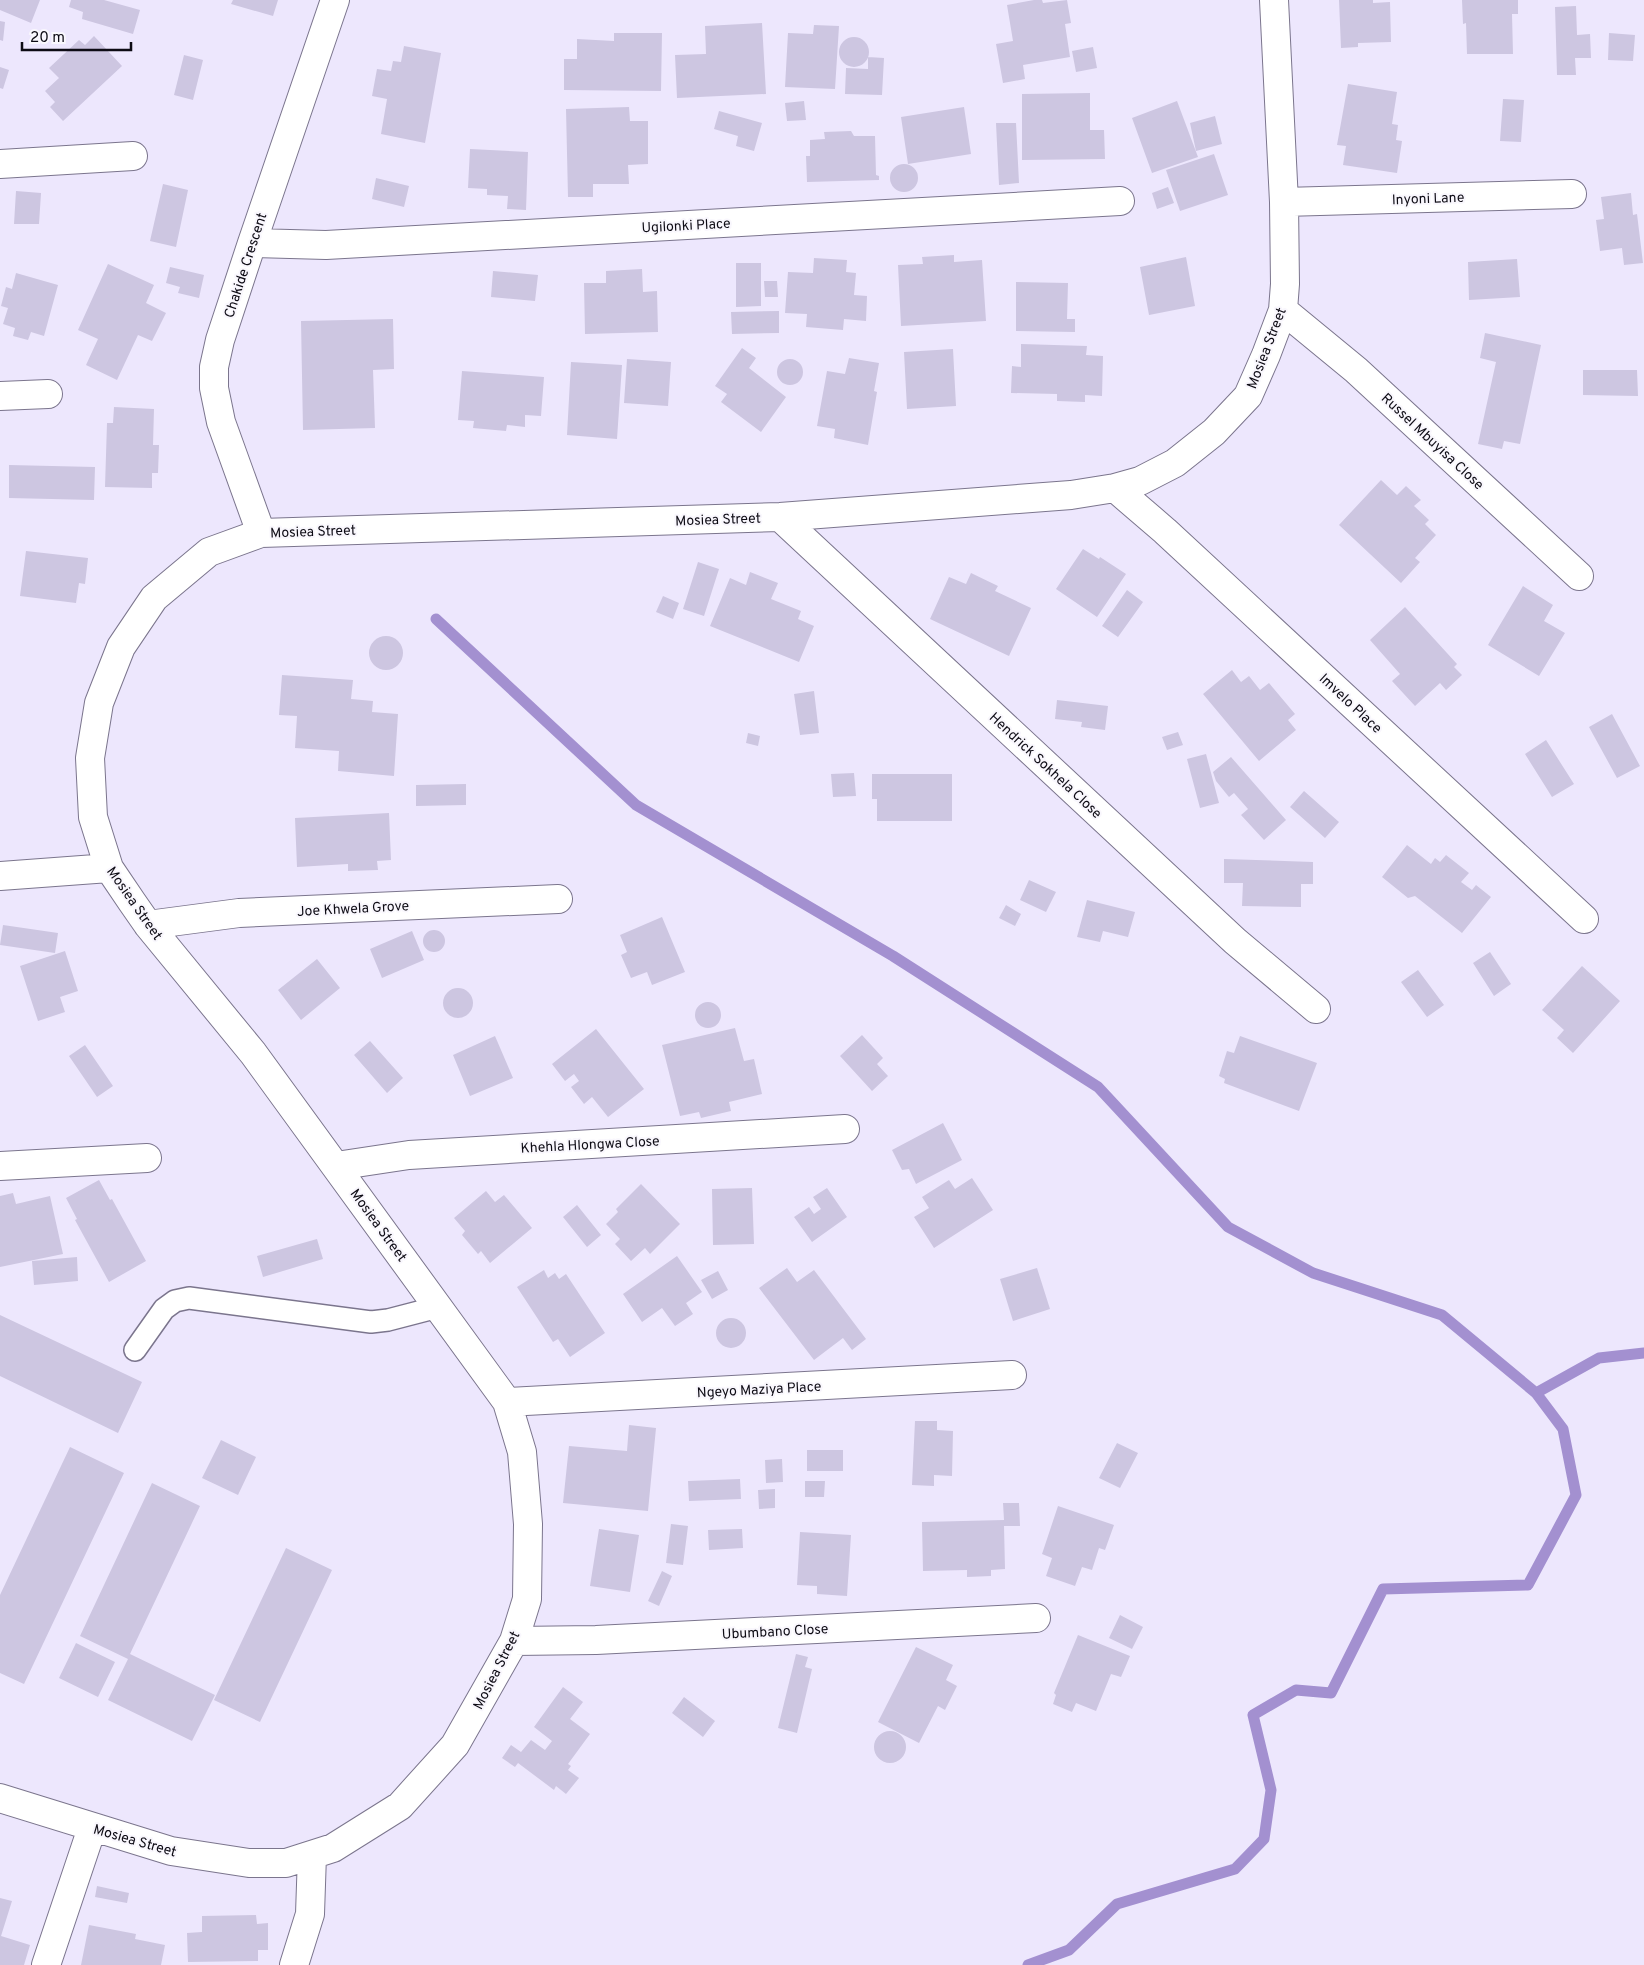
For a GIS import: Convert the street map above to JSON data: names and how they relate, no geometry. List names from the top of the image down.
{
  "streets": {
    "street": [
      "Inyoni Lane",
      "Ugilonki Place",
      "Chakide Crescent",
      "Mosiea Street",
      "Russel Mbuyisa Close",
      "Imvelo Place",
      "Hendrick Sokhela Close",
      "Joe Khwela Grove",
      "Khehla Hlongwa Close",
      "Ngeyo Maziya Place",
      "Ubumbano Close"
    ]
  },
  "crossings": [
    ["Inyoni Lane", "Mosiea Street"],
    ["Ugilonki Place", "Chakide Crescent"],
    ["Chakide Crescent", "Mosiea Street"],
    ["Mosiea Street", "Russel Mbuyisa Close"],
    ["Mosiea Street", "Imvelo Place"],
    ["Mosiea Street", "Hendrick Sokhela Close"],
    ["Mosiea Street", "Joe Khwela Grove"],
    ["Mosiea Street", "Khehla Hlongwa Close"],
    ["Mosiea Street", "Ngeyo Maziya Place"],
    ["Mosiea Street", "Ubumbano Close"]
  ],
  "scale_bar": "20 m"
}
